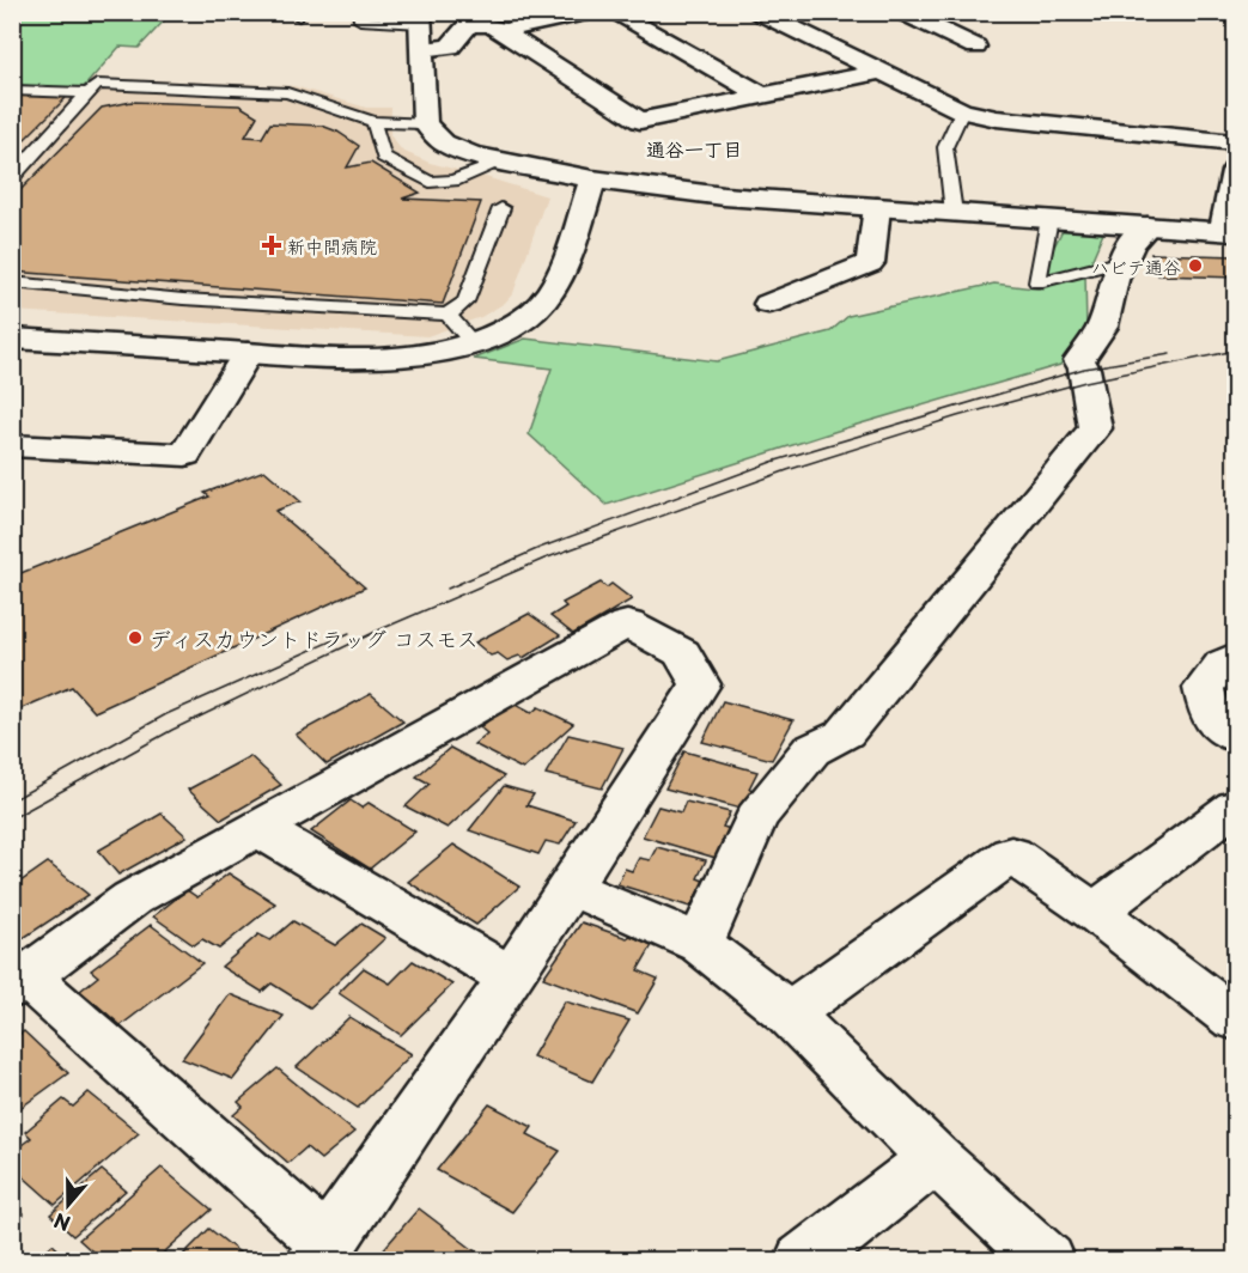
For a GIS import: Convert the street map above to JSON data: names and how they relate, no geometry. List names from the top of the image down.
{
  "districts": ["通谷一丁目"],
  "places": {
    "health": ["新中間病院"],
    "other": ["ハビテ通谷", "ディスカウントドラッグ コスモス"]
  },
  "north": "bottom"
}
